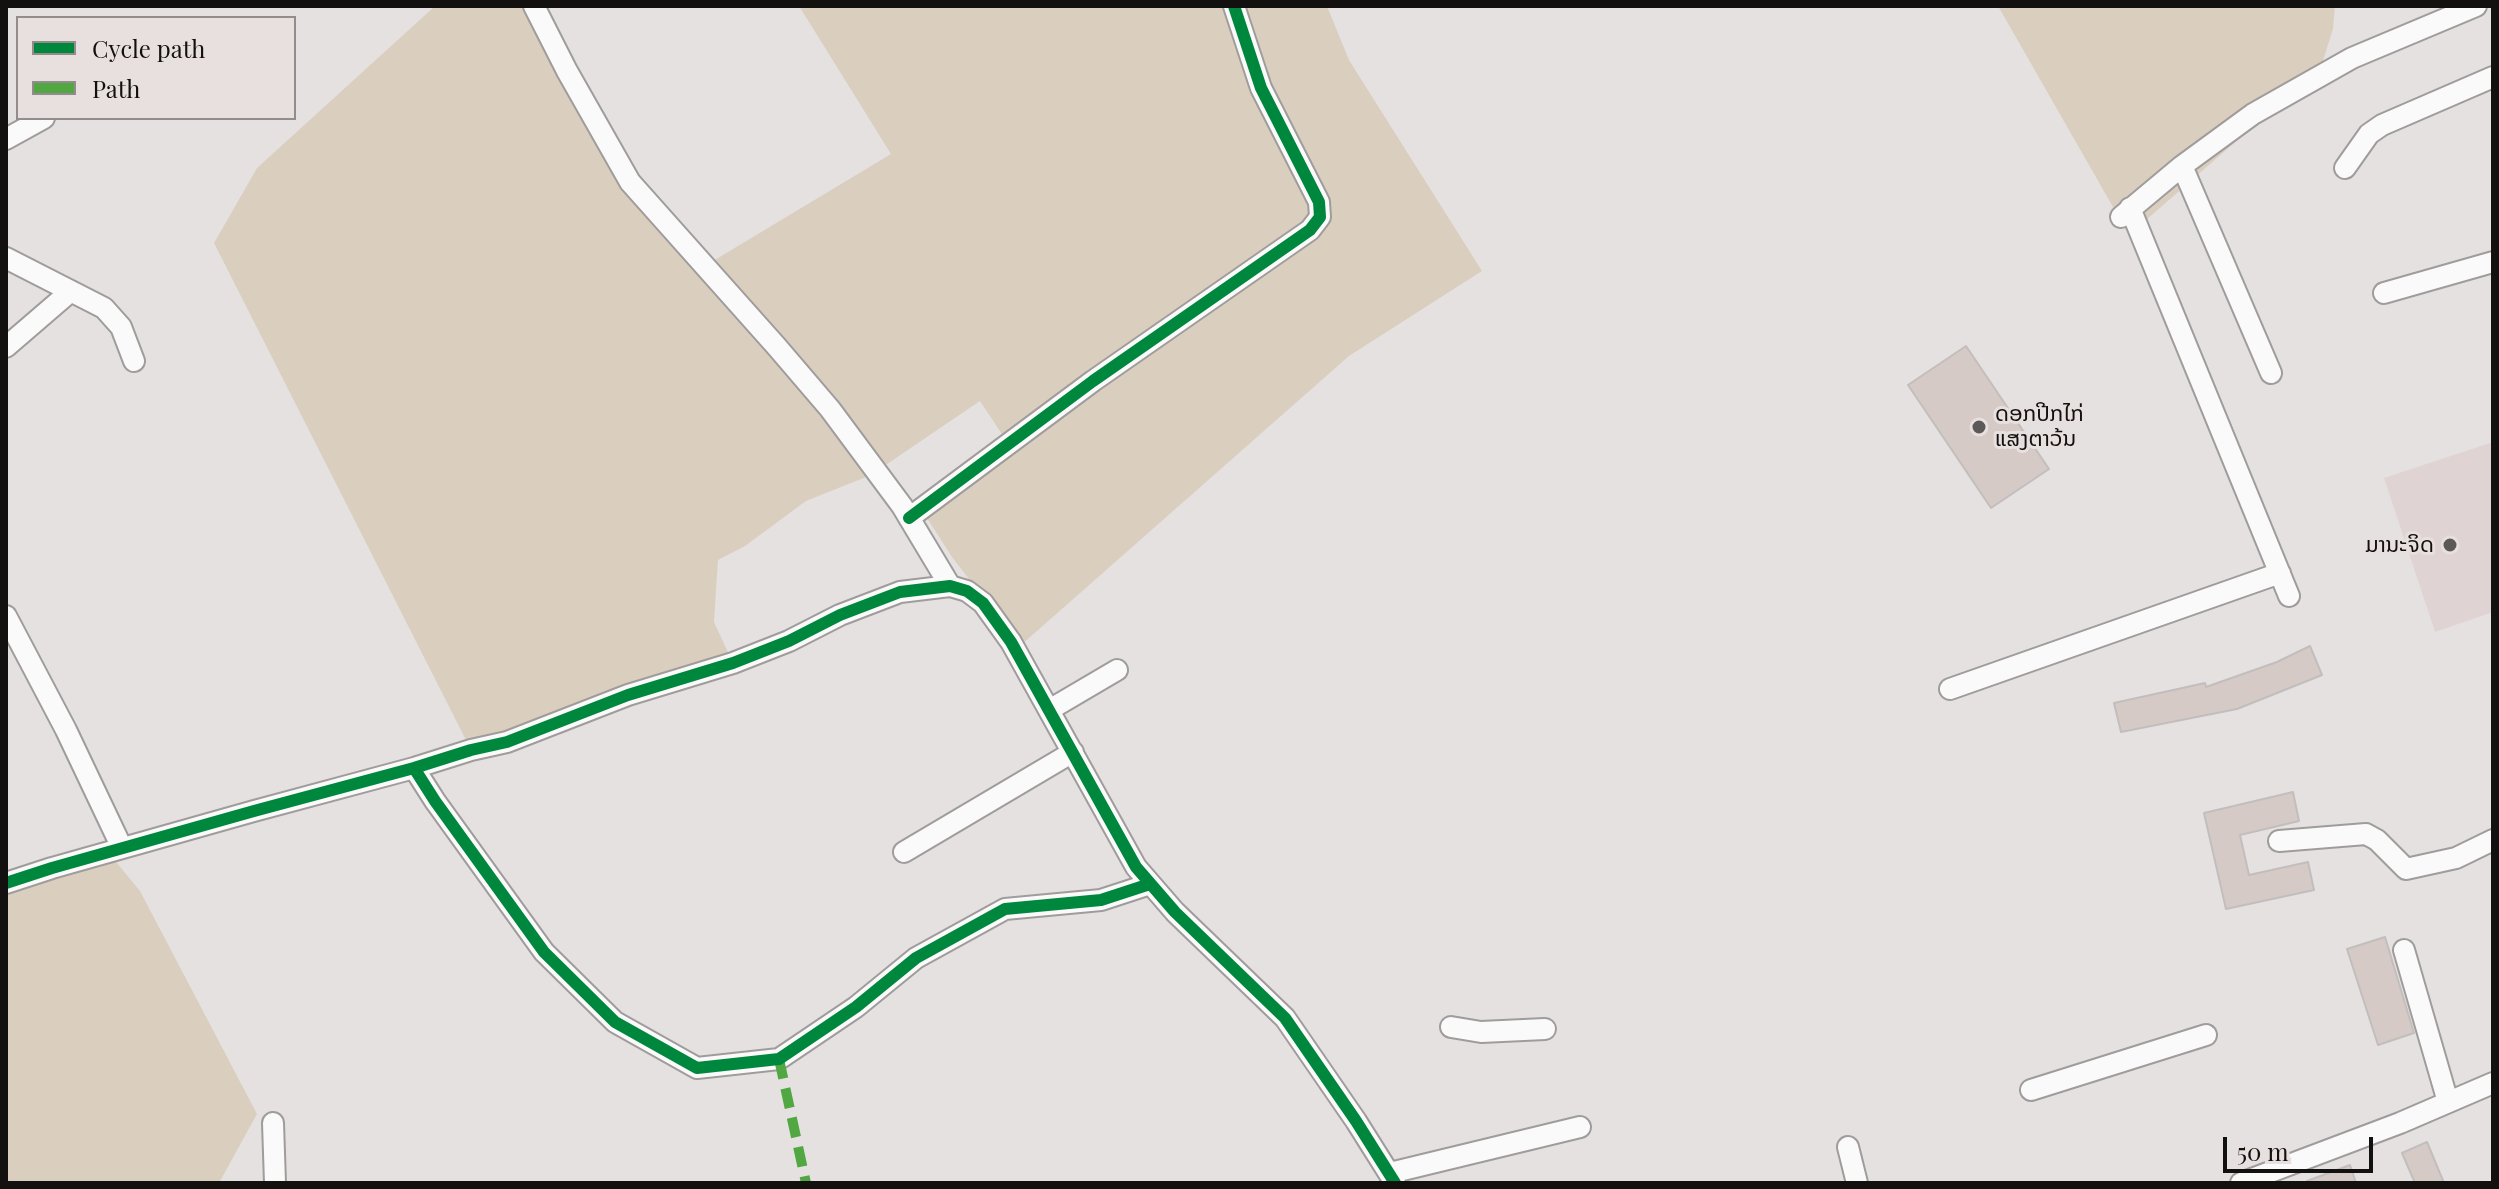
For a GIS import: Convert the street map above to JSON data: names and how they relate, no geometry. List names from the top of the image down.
{
  "places": ["ດອກປີກໄກ່ ແສງຕາວ້ນ", "ມານະຈິດ"],
  "legend": ["Cycle path", "Path"],
  "scale_bar": "50 m"
}
